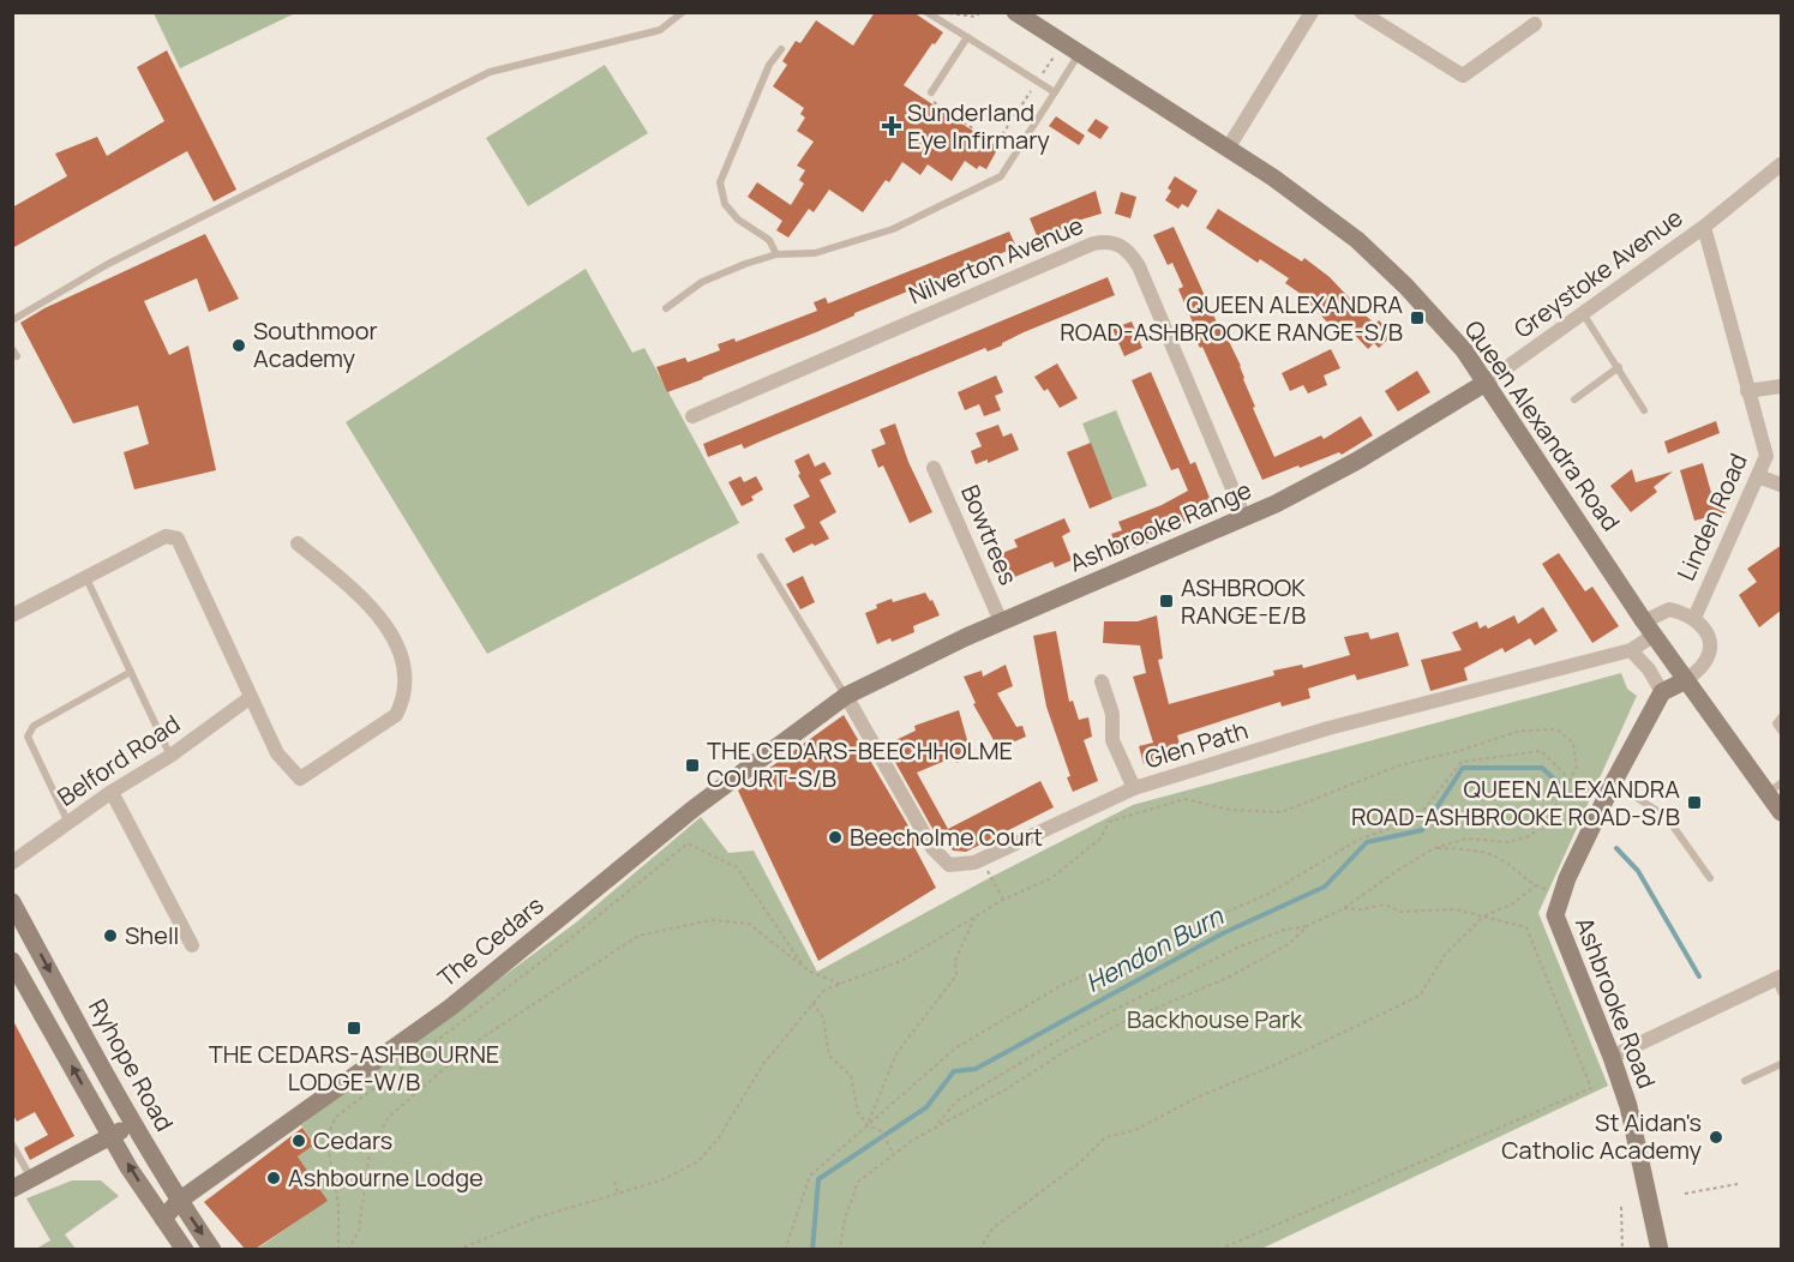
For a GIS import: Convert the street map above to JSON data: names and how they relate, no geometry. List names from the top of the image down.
{
  "streets": {
    "street": [
      "Nilverton Avenue",
      "Greystoke Avenue",
      "Queen Alexandra Road",
      "Linden Road",
      "Ashbrooke Range",
      "Bowtrees",
      "Glen Path",
      "Belford Road",
      "The Cedars",
      "Ashbrooke Road",
      "Ryhope Road"
    ]
  },
  "crossings": [
    ["Nilverton Avenue", "Ashbrooke Range"],
    ["Greystoke Avenue", "Queen Alexandra Road"],
    ["Greystoke Avenue", "Linden Road"],
    ["Greystoke Avenue", "Ashbrooke Range"],
    ["Queen Alexandra Road", "Ashbrooke Range"],
    ["Queen Alexandra Road", "Glen Path"],
    ["Linden Road", "Glen Path"],
    ["Ashbrooke Range", "Bowtrees"],
    ["Ashbrooke Range", "Glen Path"],
    ["Ashbrooke Range", "The Cedars"],
    ["Glen Path", "The Cedars"],
    ["The Cedars", "Ryhope Road"]
  ],
  "water": ["Hendon Burn"],
  "parks": ["Backhouse Park"],
  "places": {
    "health": ["Sunderland Eye Infirmary"],
    "transit": [
      "QUEEN ALEXANDRA ROAD-ASHBROOKE RANGE-S/B",
      "ASHBROOK RANGE-E/B",
      "THE CEDARS-BEECHHOLME COURT-S/B",
      "QUEEN ALEXANDRA ROAD-ASHBROOKE ROAD-S/B",
      "THE CEDARS-ASHBOURNE LODGE-W/B"
    ],
    "other": [
      "Southmoor Academy",
      "Beecholme Court",
      "Shell",
      "St Aidan's Catholic Academy",
      "Cedars",
      "Ashbourne Lodge"
    ]
  }
}
